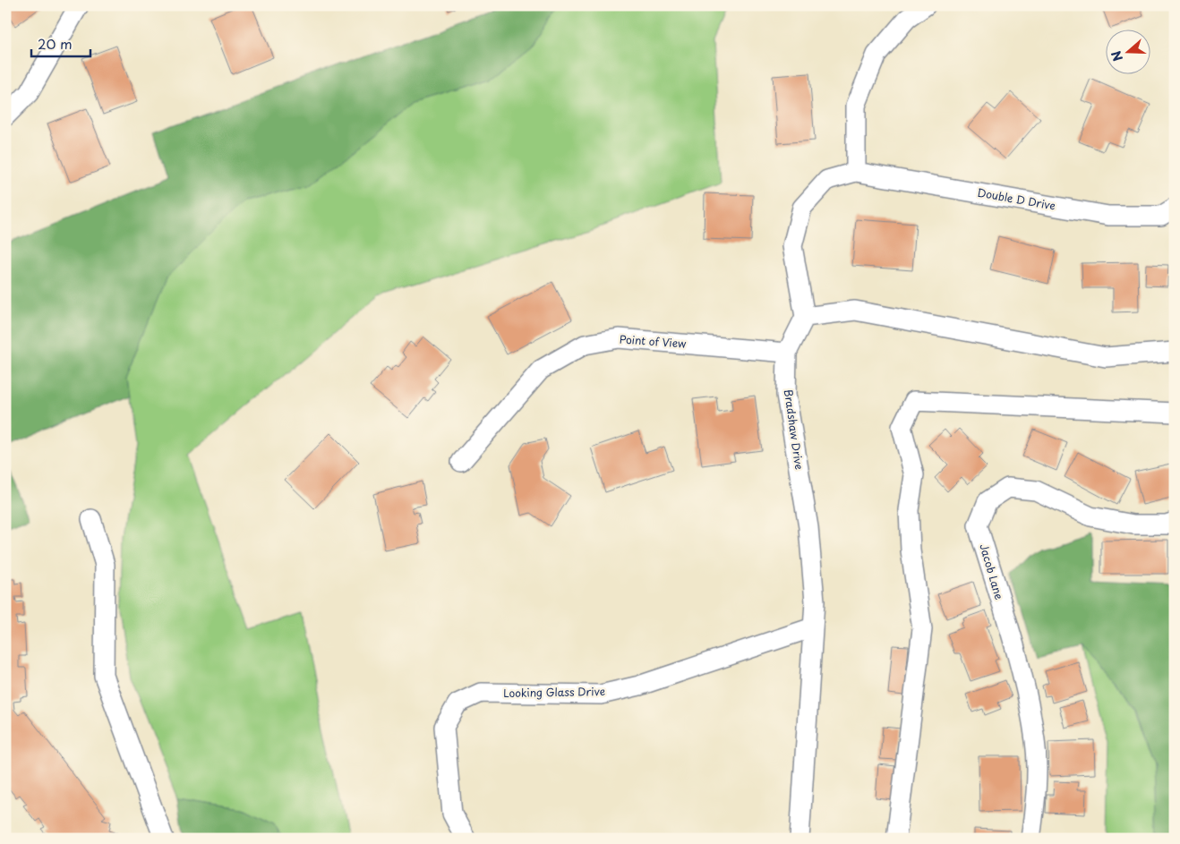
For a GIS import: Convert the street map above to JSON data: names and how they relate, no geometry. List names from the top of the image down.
{
  "streets": {
    "street": [
      "Double D Drive",
      "Point of View",
      "Bradshaw Drive",
      "Jacob Lane",
      "Looking Glass Drive"
    ]
  },
  "crossings": [
    ["Point of View", "Bradshaw Drive"],
    ["Bradshaw Drive", "Looking Glass Drive"]
  ],
  "scale_bar": "20 m",
  "north": "left"
}
